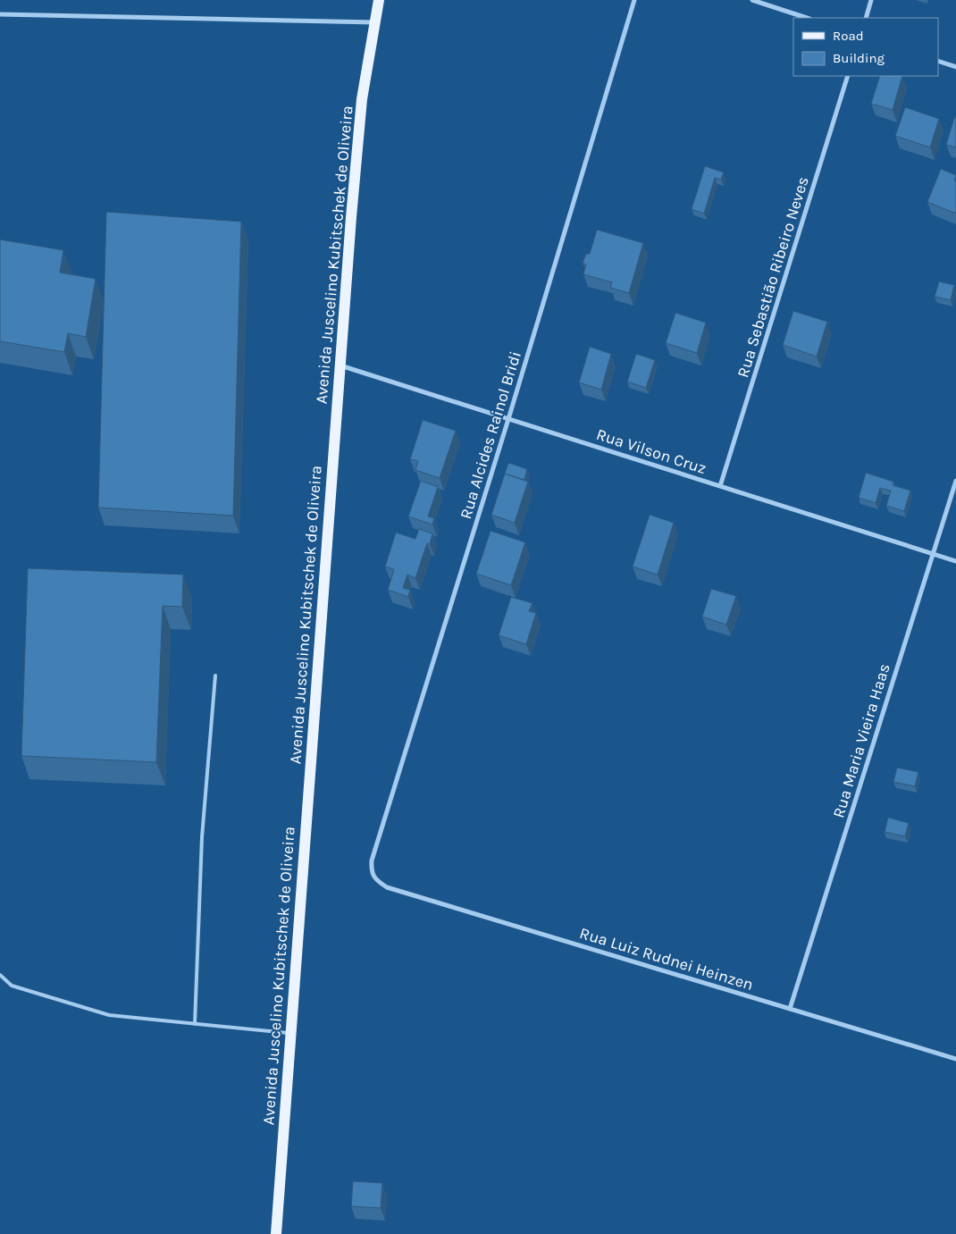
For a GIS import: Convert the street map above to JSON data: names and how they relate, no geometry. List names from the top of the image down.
{
  "streets": {
    "main road": ["Avenida Juscelino Kubitschek de Oliveira"],
    "street": [
      "Rua Sebastião Ribeiro Neves",
      "Rua Alcides Rainol Bridi",
      "Rua Vilson Cruz",
      "Rua Maria Vieira Haas",
      "Rua Luiz Rudnei Heinzen"
    ]
  },
  "crossings": [
    ["Avenida Juscelino Kubitschek de Oliveira", "Rua Vilson Cruz"],
    ["Rua Sebastião Ribeiro Neves", "Rua Vilson Cruz"],
    ["Rua Alcides Rainol Bridi", "Rua Vilson Cruz"],
    ["Rua Alcides Rainol Bridi", "Rua Luiz Rudnei Heinzen"],
    ["Rua Vilson Cruz", "Rua Maria Vieira Haas"],
    ["Rua Maria Vieira Haas", "Rua Luiz Rudnei Heinzen"]
  ],
  "legend": ["Road", "Building"]
}
